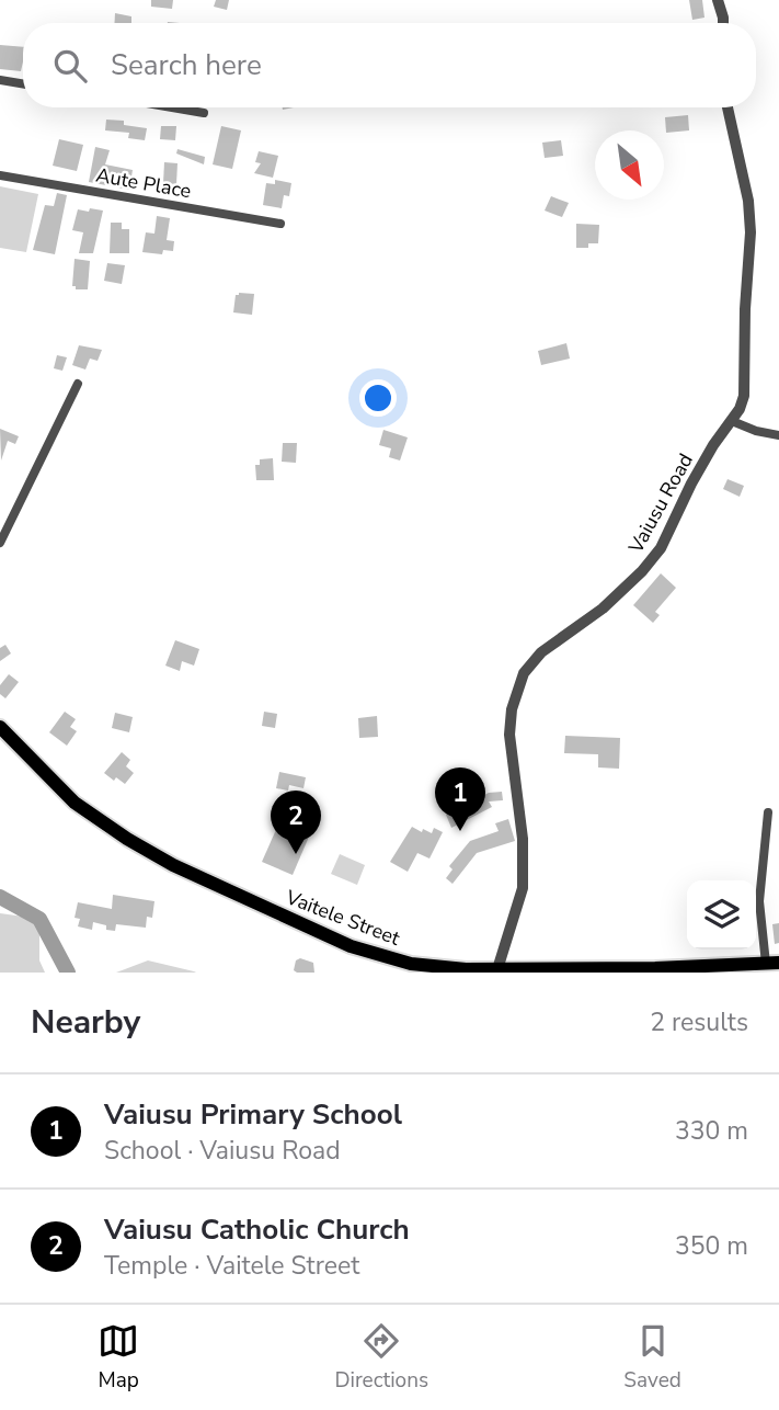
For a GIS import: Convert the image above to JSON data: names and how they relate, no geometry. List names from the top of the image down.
{
  "streets": {
    "main road": ["Vaitele Street"],
    "street": ["Aute Place", "Vaiusu Road"]
  },
  "crossings": [
    ["Vaiusu Road", "Vaitele Street"]
  ],
  "north": "bottom right",
  "page": {
    "search": "Search here",
    "pins": ["1", "2"],
    "heading": ["Nearby", "2 results"],
    "list": [
      {
        "mark": "1",
        "name": "Vaiusu Primary School",
        "note": "School · Vaiusu Road",
        "value": "330 m"
      },
      {
        "mark": "2",
        "name": "Vaiusu Catholic Church",
        "note": "Temple · Vaitele Street",
        "value": "350 m"
      }
    ],
    "nav": ["Map", "Directions", "Saved"]
  }
}
